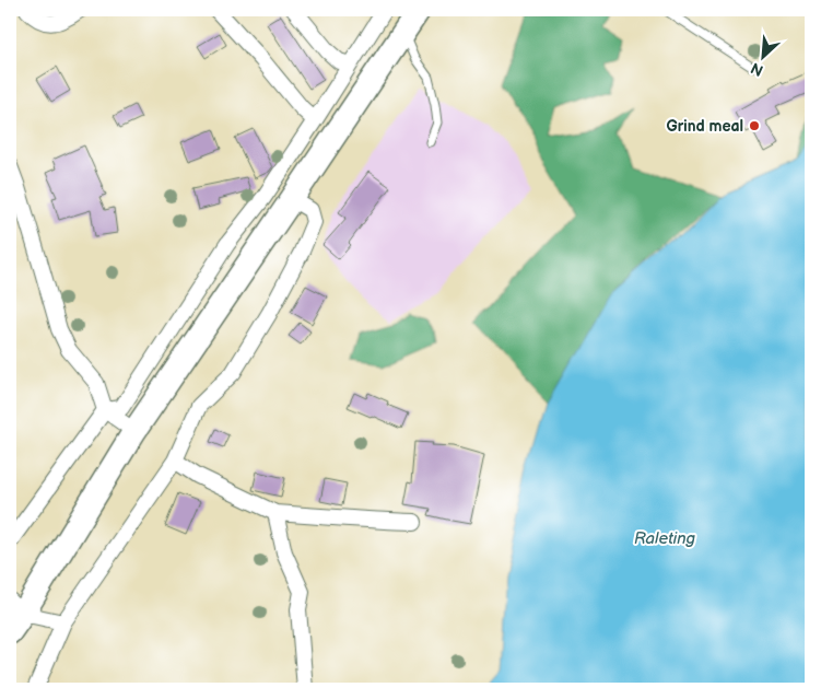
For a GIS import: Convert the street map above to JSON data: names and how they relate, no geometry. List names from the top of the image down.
{
  "water": ["Raleting"],
  "places": ["Grind meal"],
  "north": "bottom left"
}
